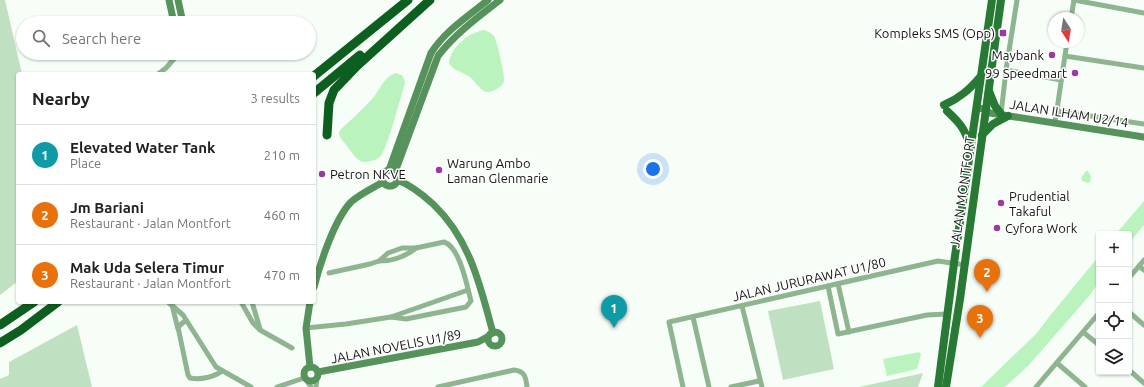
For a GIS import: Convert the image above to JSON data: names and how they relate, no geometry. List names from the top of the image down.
{
  "streets": {
    "main road": ["JALAN MONTFORT"],
    "street": ["JALAN ILHAM U2/14", "JALAN JURURAWAT U1/80", "JALAN NOVELIS U1/89"]
  },
  "crossings": [
    ["JALAN ILHAM U2/14", "JALAN MONTFORT"],
    ["JALAN MONTFORT", "JALAN JURURAWAT U1/80"]
  ],
  "places": {
    "transit": ["Kompleks SMS (Opp)"],
    "other": [
      "Maybank",
      "99 Speedmart",
      "Warung Ambo Laman Glenmarie",
      "Petron NKVE",
      "Prudential Takaful",
      "Cyfora Work"
    ]
  },
  "north": "bottom",
  "page": {
    "search": "Search here",
    "heading": ["Nearby", "3 results"],
    "list": [
      {
        "mark": "1",
        "name": "Elevated Water Tank",
        "note": "Place",
        "value": "210 m"
      },
      {
        "mark": "2",
        "name": "Jm Bariani",
        "note": "Restaurant · Jalan Montfort",
        "value": "460 m"
      },
      {
        "mark": "3",
        "name": "Mak Uda Selera Timur",
        "note": "Restaurant · Jalan Montfort",
        "value": "470 m"
      }
    ],
    "map_buttons": ["+", "−"],
    "pins": ["2", "1", "3"]
  }
}
